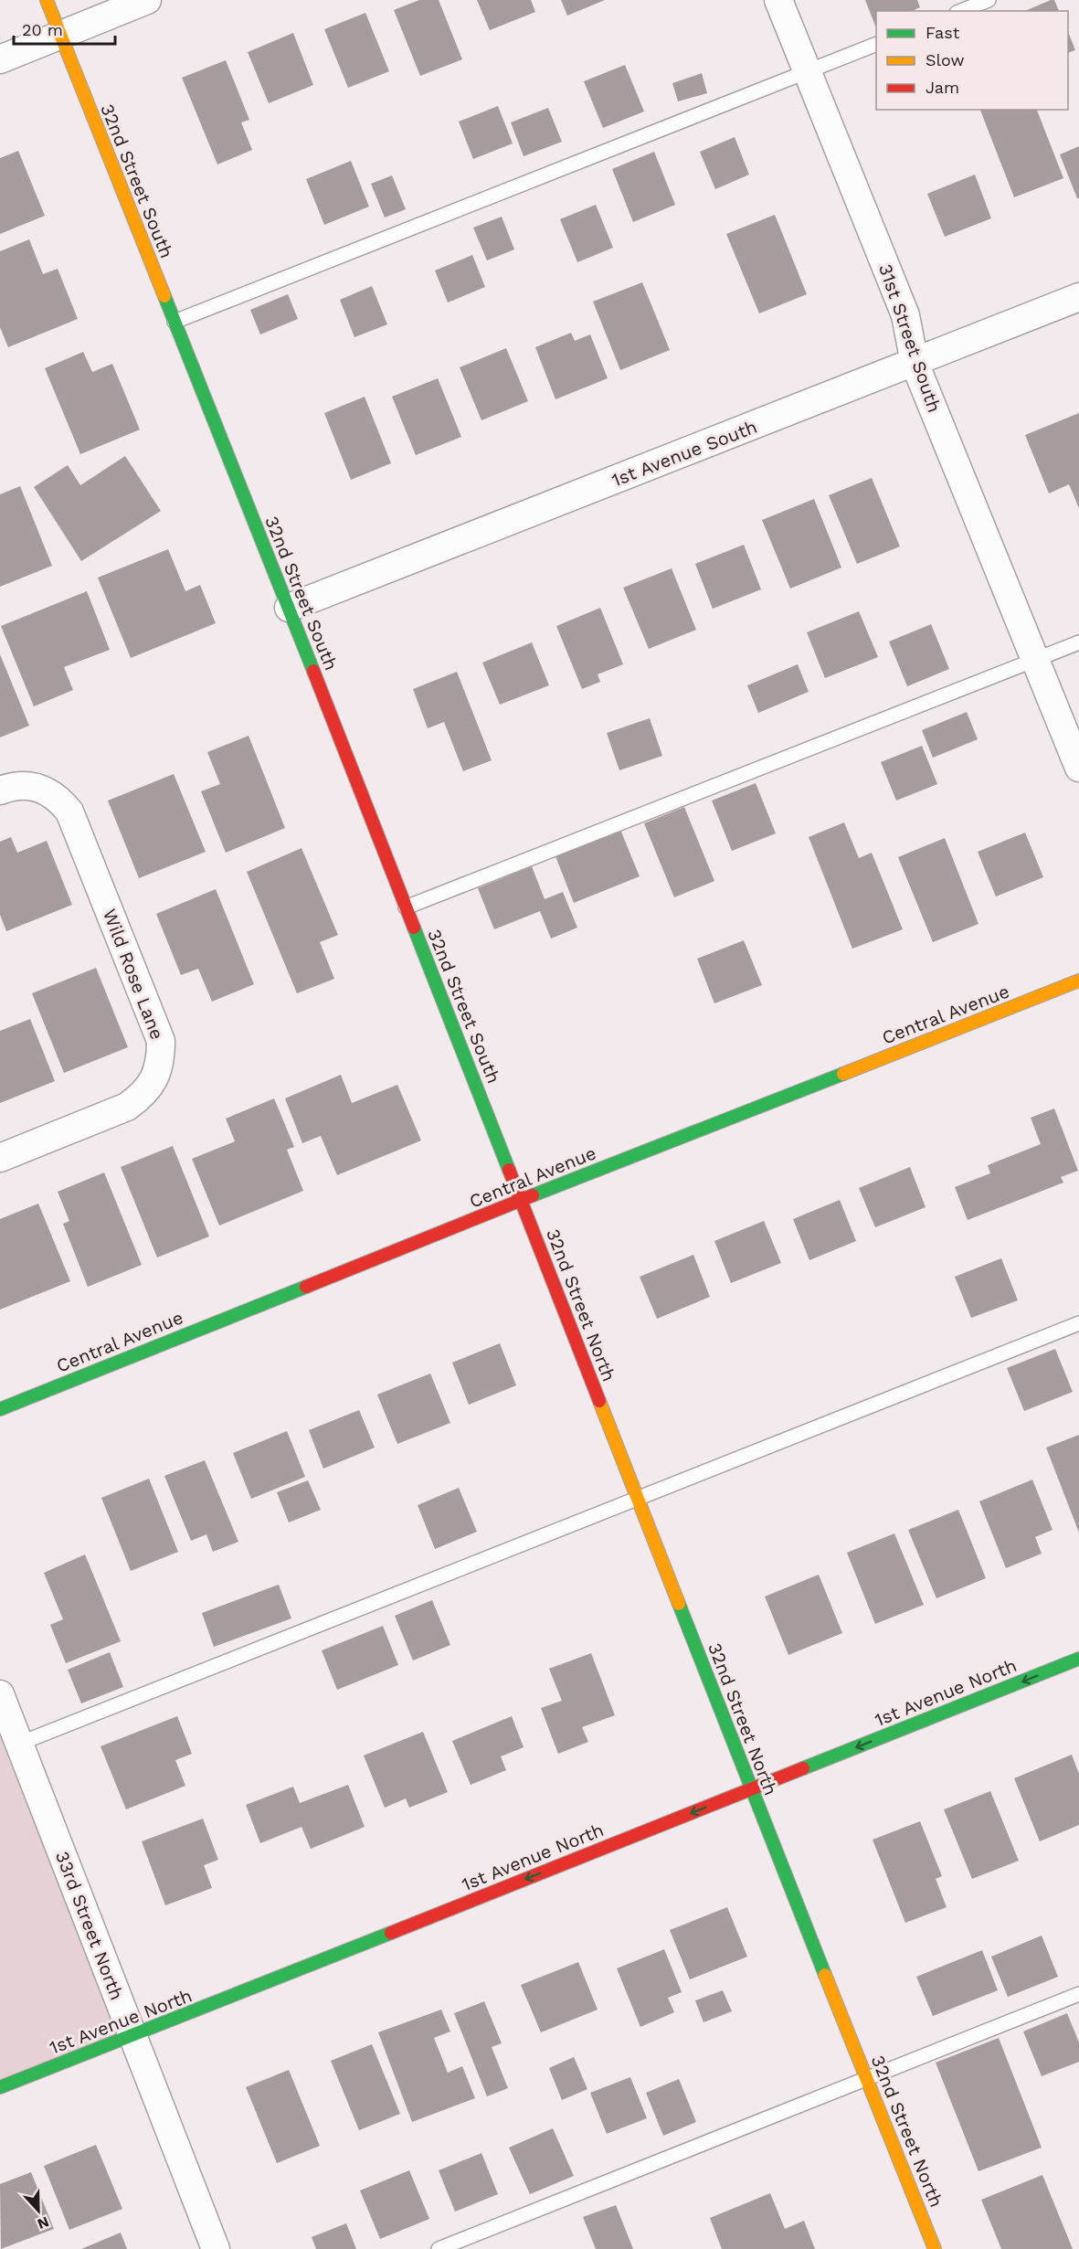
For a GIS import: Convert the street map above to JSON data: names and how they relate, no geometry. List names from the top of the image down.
{
  "streets": {
    "street": [
      "32nd Street South",
      "31st Street South",
      "1st Avenue South",
      "Wild Rose Lane",
      "Central Avenue",
      "32nd Street North",
      "1st Avenue North",
      "33rd Street North"
    ]
  },
  "crossings": [
    ["32nd Street South", "1st Avenue South"],
    ["32nd Street South", "Central Avenue"],
    ["32nd Street South", "32nd Street North"],
    ["31st Street South", "1st Avenue South"],
    ["Central Avenue", "32nd Street North"],
    ["32nd Street North", "1st Avenue North"],
    ["1st Avenue North", "33rd Street North"]
  ],
  "one_way": ["1st Avenue North"],
  "legend": ["Fast", "Slow", "Jam"],
  "scale_bar": "20 m",
  "north": "bottom"
}
